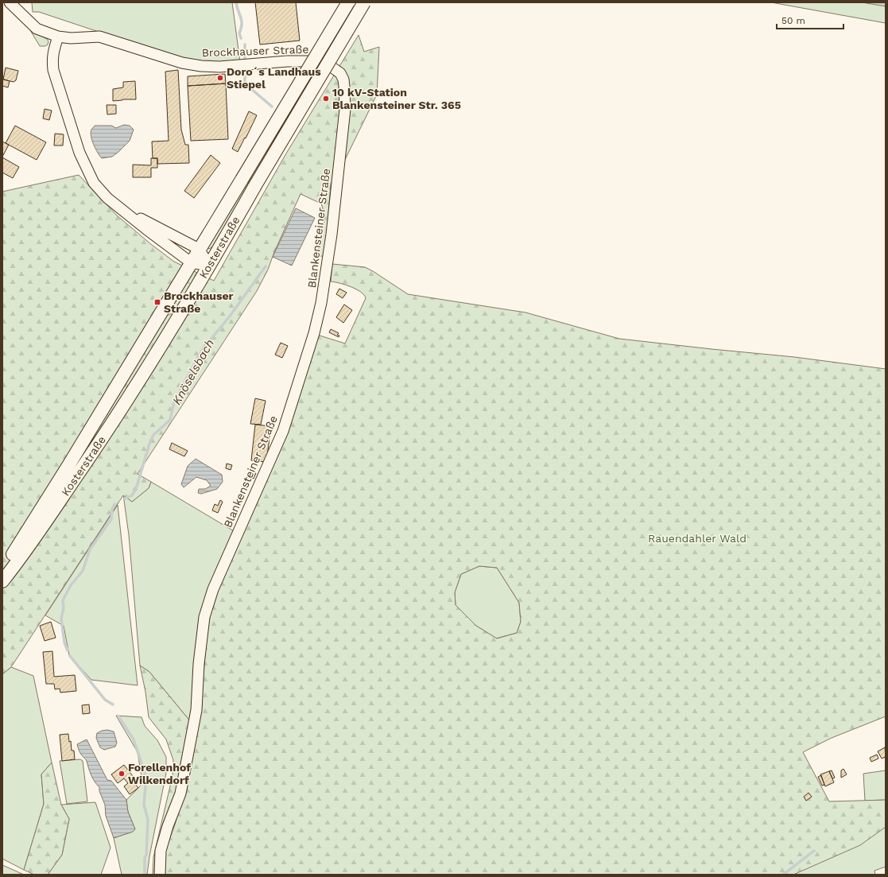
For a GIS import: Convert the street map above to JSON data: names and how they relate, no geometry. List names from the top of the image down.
{
  "streets": {
    "main road": ["Kosterstraße"],
    "street": ["Brockhauser Straße", "Blankensteiner Straße"]
  },
  "crossings": [
    ["Brockhauser Straße", "Blankensteiner Straße"]
  ],
  "water": ["Knöselsbach"],
  "parks": ["Rauendahler Wald"],
  "places": {
    "other": ["Doro´s Landhaus Stiepel", "10 kV-Station Blankensteiner Str. 365", "Forellenhof Wilkendorf"],
    "transit": ["Brockhauser Straße"]
  },
  "scale_bar": "50 m"
}
